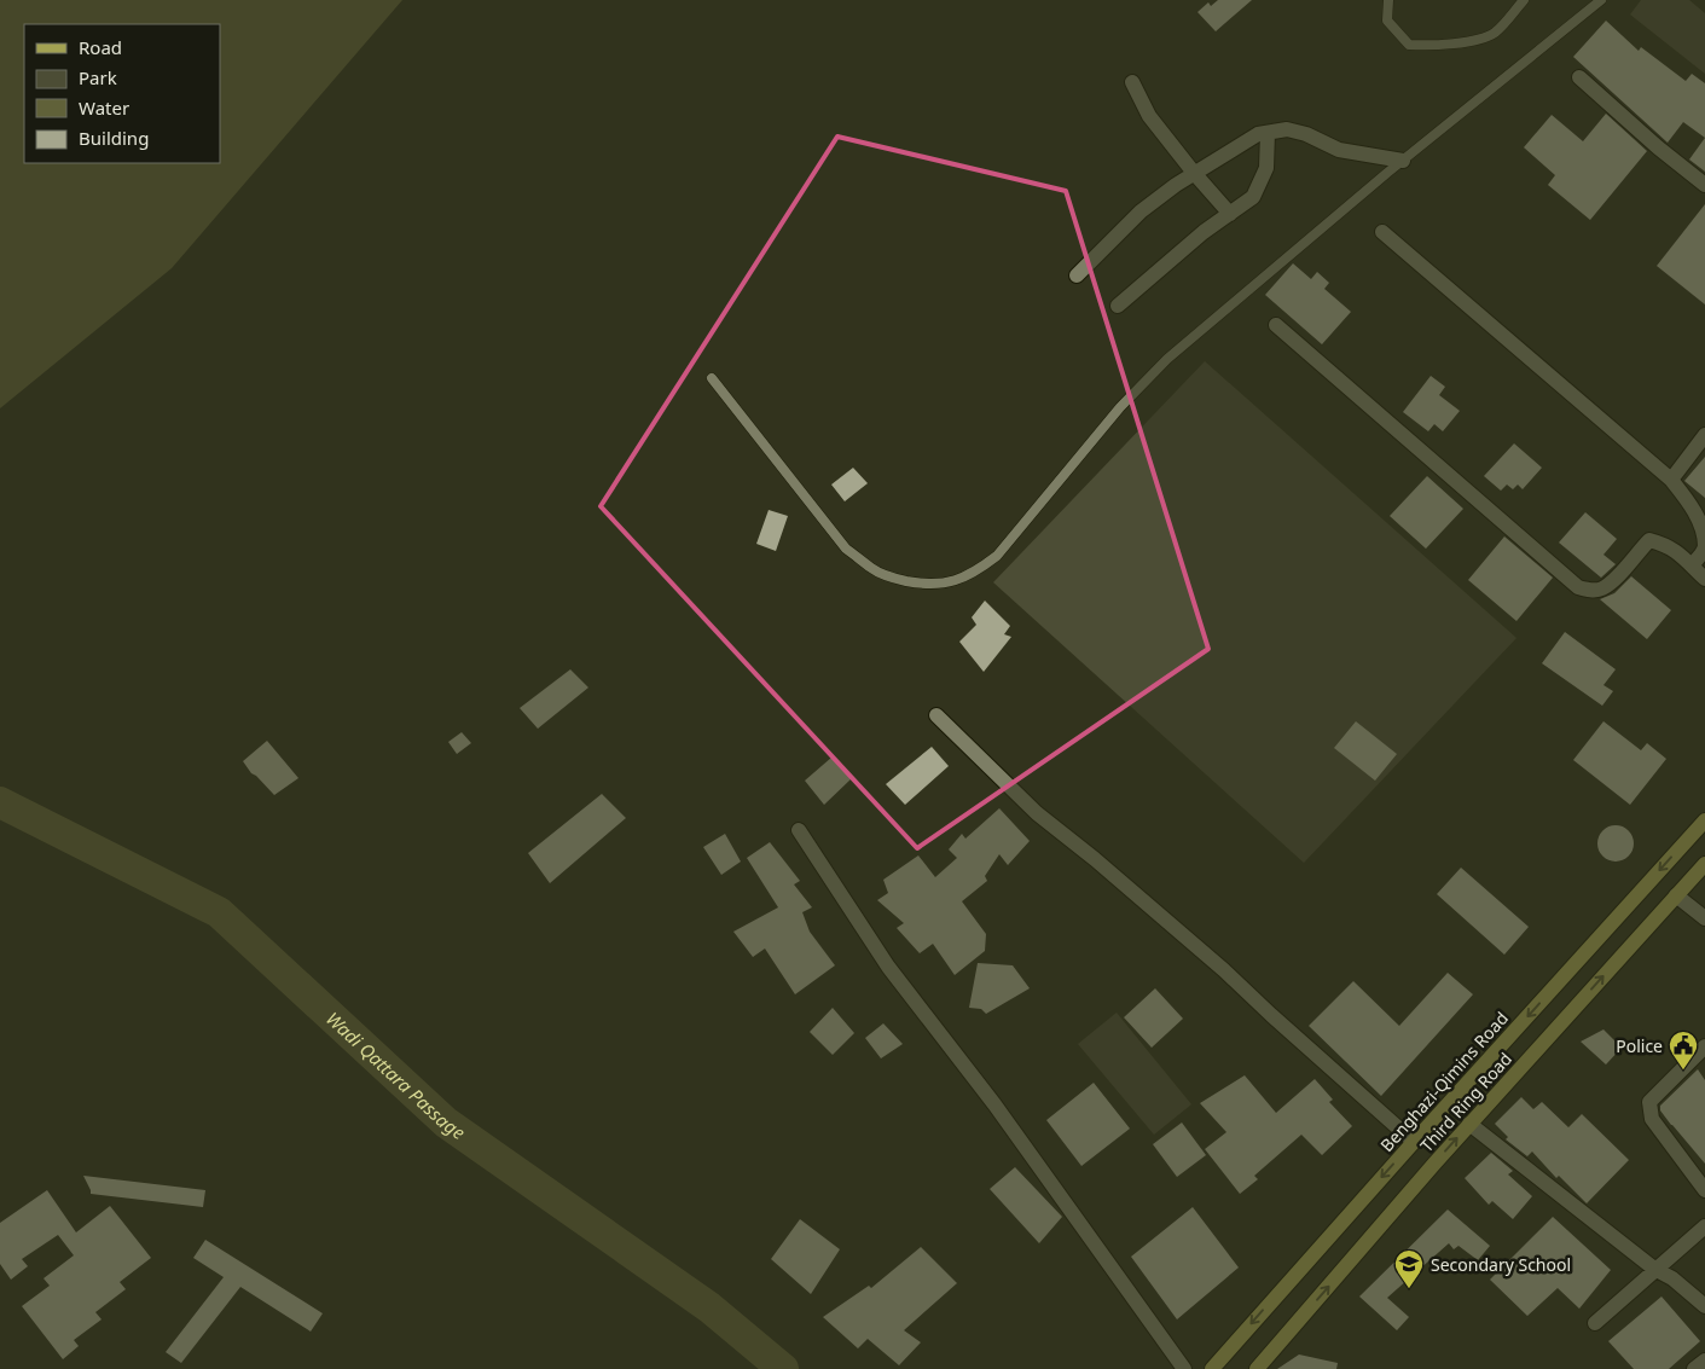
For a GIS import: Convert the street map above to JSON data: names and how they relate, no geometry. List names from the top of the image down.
{
  "streets": {
    "main road": ["Benghazi-Qimins Road", "Third Ring Road"]
  },
  "one_way": ["Benghazi-Qimins Road", "Third Ring Road"],
  "water": ["Wadi Qattara Passage"],
  "places": {
    "public building": ["Police"],
    "school or university": ["Secondary School"]
  },
  "legend": [
    "Road",
    "Park",
    "Water",
    "Building"
  ]
}
